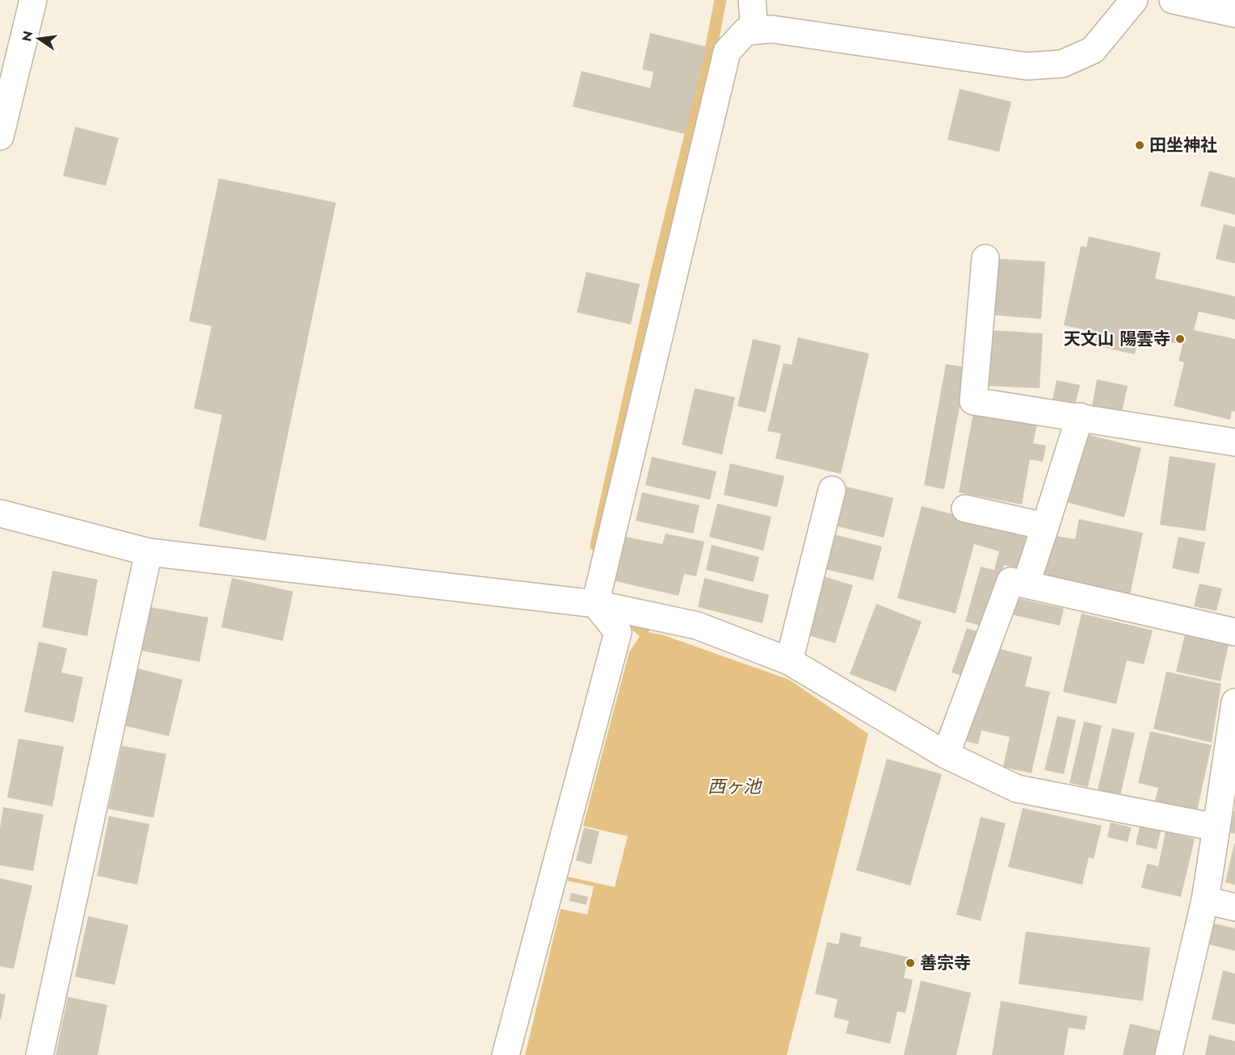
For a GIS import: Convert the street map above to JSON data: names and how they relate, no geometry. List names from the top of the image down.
{
  "water": ["西ヶ池"],
  "places": ["田坐神社", "天文山 陽雲寺", "善宗寺"],
  "north": "left"
}
